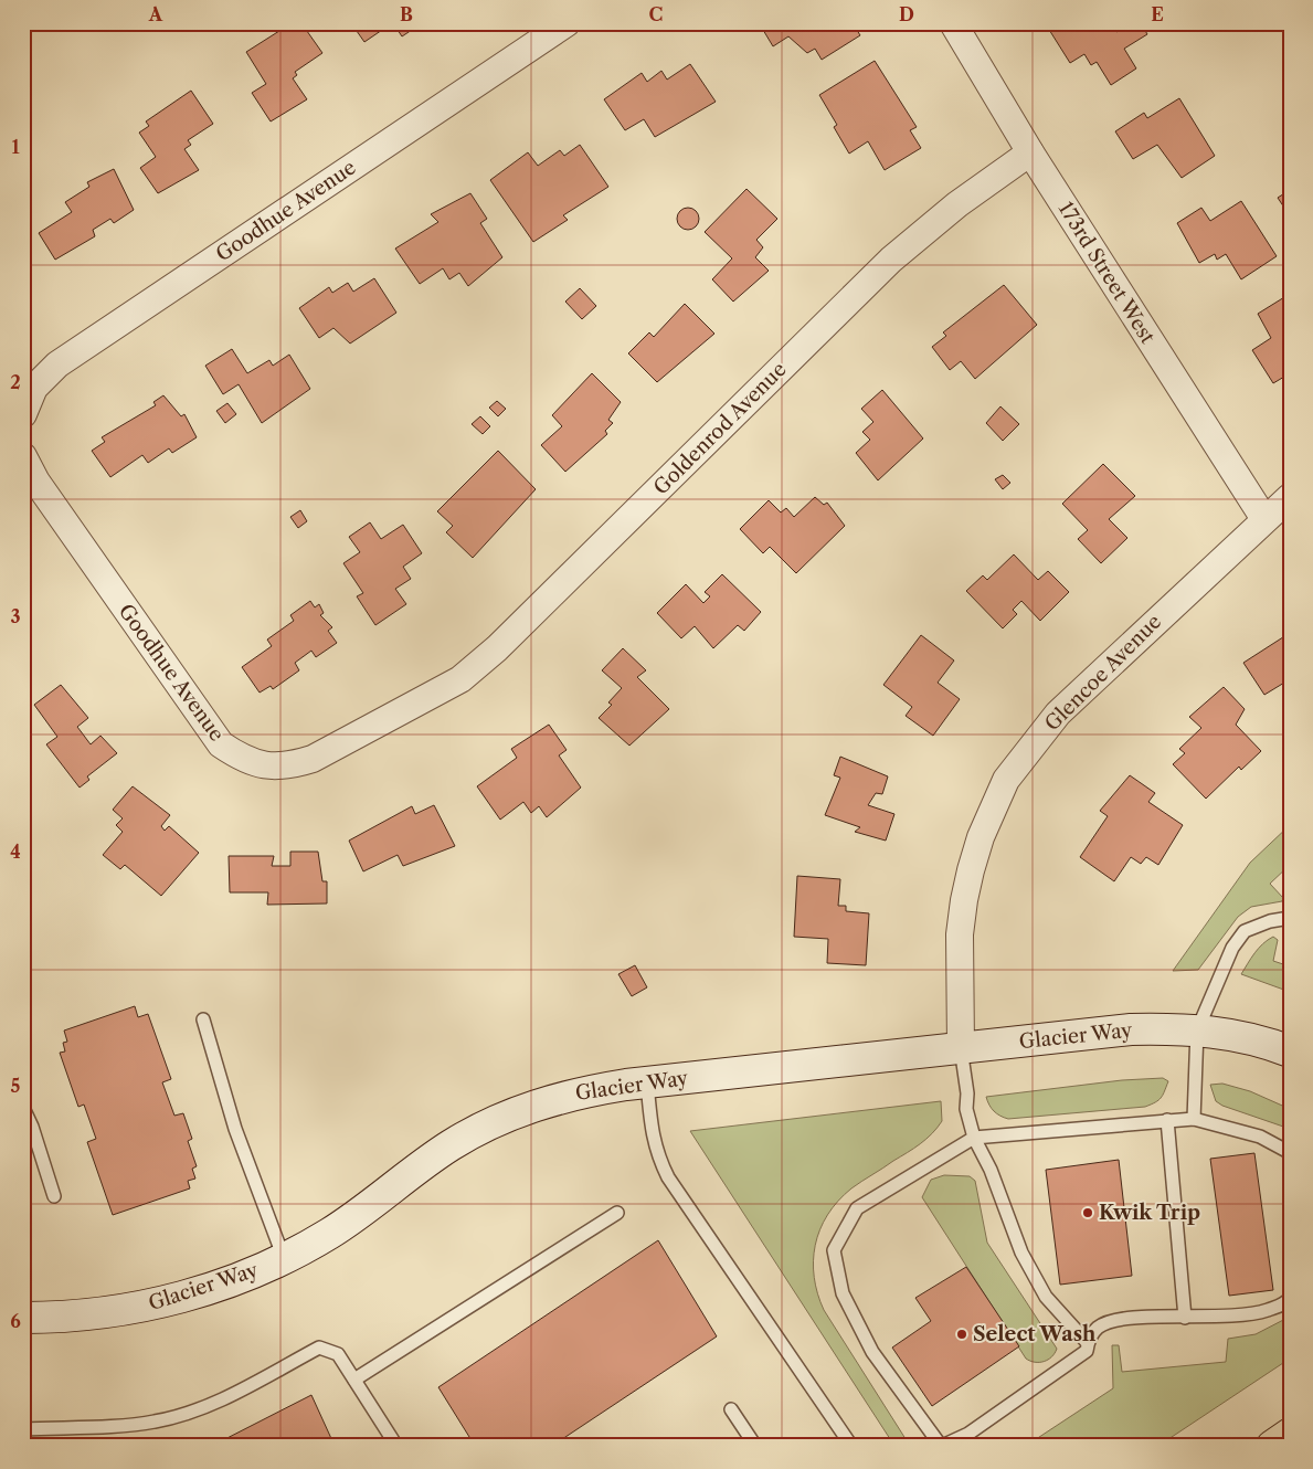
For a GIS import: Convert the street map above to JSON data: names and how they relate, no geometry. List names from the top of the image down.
{
  "streets": {
    "street": [
      "Goodhue Avenue",
      "173rd Street West",
      "Goldenrod Avenue",
      "Glencoe Avenue",
      "Glacier Way"
    ]
  },
  "crossings": [
    ["Goodhue Avenue", "Goldenrod Avenue"],
    ["173rd Street West", "Goldenrod Avenue"],
    ["173rd Street West", "Glencoe Avenue"],
    ["Glencoe Avenue", "Glacier Way"]
  ],
  "places": ["Kwik Trip", "Select Wash"],
  "grid": {
    "columns": [
      "A",
      "B",
      "C",
      "D",
      "E"
    ],
    "rows": [
      "1",
      "2",
      "3",
      "4",
      "5",
      "6"
    ]
  }
}
